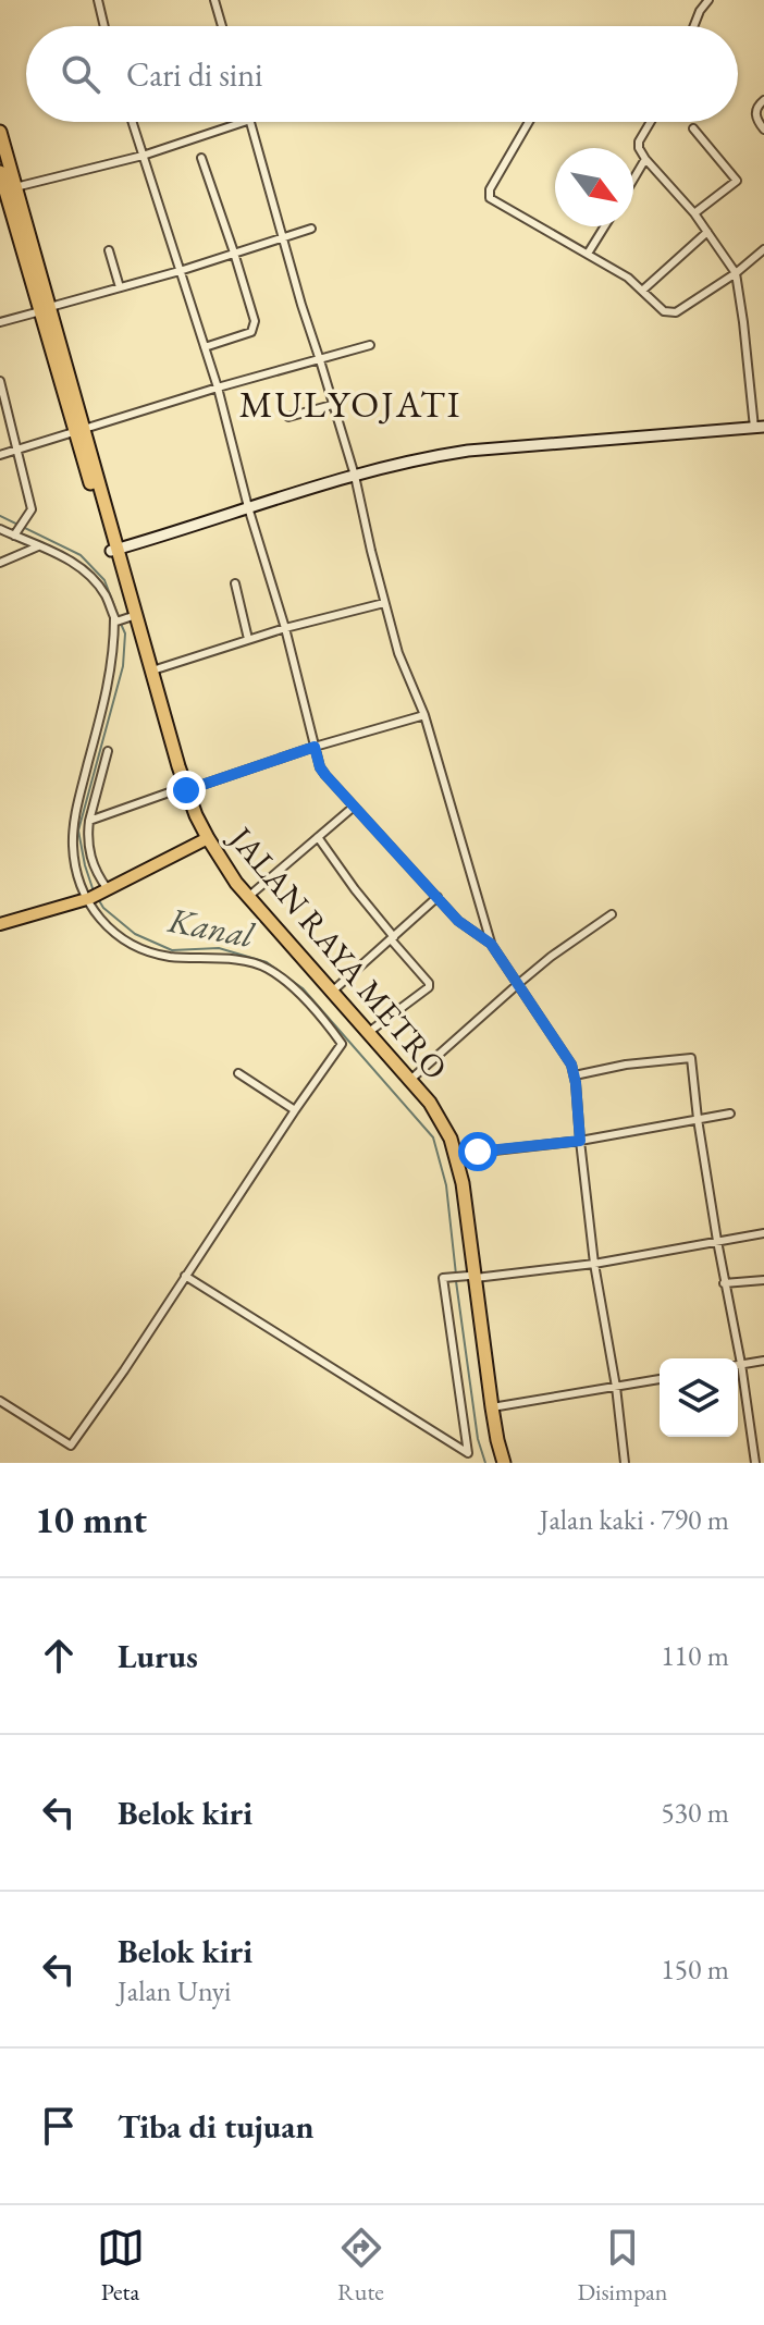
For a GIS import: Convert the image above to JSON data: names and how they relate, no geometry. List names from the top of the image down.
{
  "streets": {
    "highway": ["JALAN RAYA METRO"]
  },
  "districts": ["MULYOJATI"],
  "water": ["Kanal"],
  "north": "bottom right",
  "page": {
    "search": "Cari di sini",
    "heading": ["10 mnt", "Jalan kaki · 790 m"],
    "list": [
      ["Lurus", "110 m"],
      ["Belok kiri", "530 m"],
      ["Belok kiri", "Jalan Unyi", "150 m"],
      "Tiba di tujuan"
    ],
    "nav": ["Peta", "Rute", "Disimpan"]
  }
}
